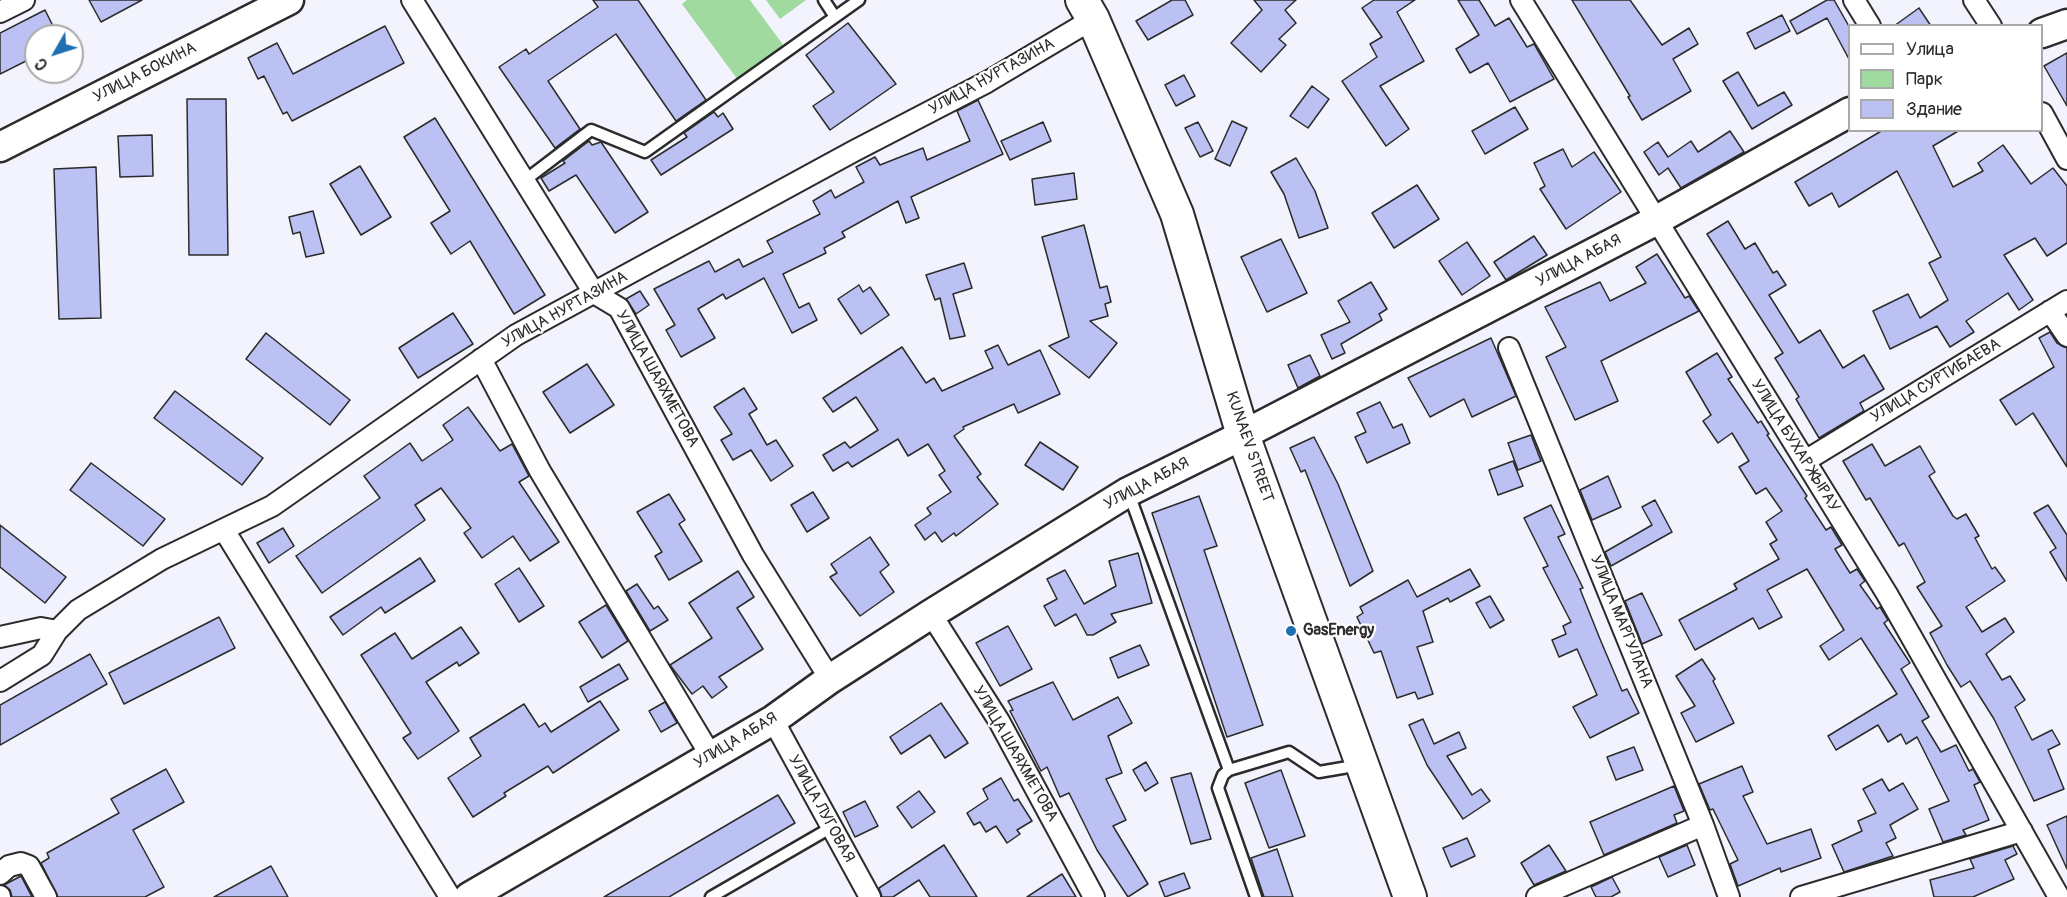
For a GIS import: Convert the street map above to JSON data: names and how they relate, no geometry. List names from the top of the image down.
{
  "streets": {
    "main road": ["KUNAEV STREET"],
    "street": [
      "УЛИЦА БОКИНА",
      "УЛИЦА НУРТАЗИНА",
      "УЛИЦА АБАЯ",
      "УЛИЦА ШАЯХМЕТОВА",
      "УЛИЦА СУРТИБАЕВА",
      "УЛИЦА БУХАР ЖЫРАУ",
      "УЛИЦА МАРГУЛАНА",
      "УЛИЦА ЛУГОВАЯ"
    ]
  },
  "crossings": [
    ["УЛИЦА НУРТАЗИНА", "УЛИЦА ШАЯХМЕТОВА"],
    ["УЛИЦА НУРТАЗИНА", "KUNAEV STREET"],
    ["УЛИЦА АБАЯ", "УЛИЦА ШАЯХМЕТОВА"],
    ["УЛИЦА АБАЯ", "УЛИЦА БУХАР ЖЫРАУ"],
    ["УЛИЦА АБАЯ", "KUNAEV STREET"],
    ["УЛИЦА АБАЯ", "УЛИЦА ЛУГОВАЯ"],
    ["УЛИЦА СУРТИБАЕВА", "УЛИЦА БУХАР ЖЫРАУ"]
  ],
  "places": ["GasEnergy"],
  "legend": ["Улица", "Парк", "Здание"],
  "north": "bottom left"
}
